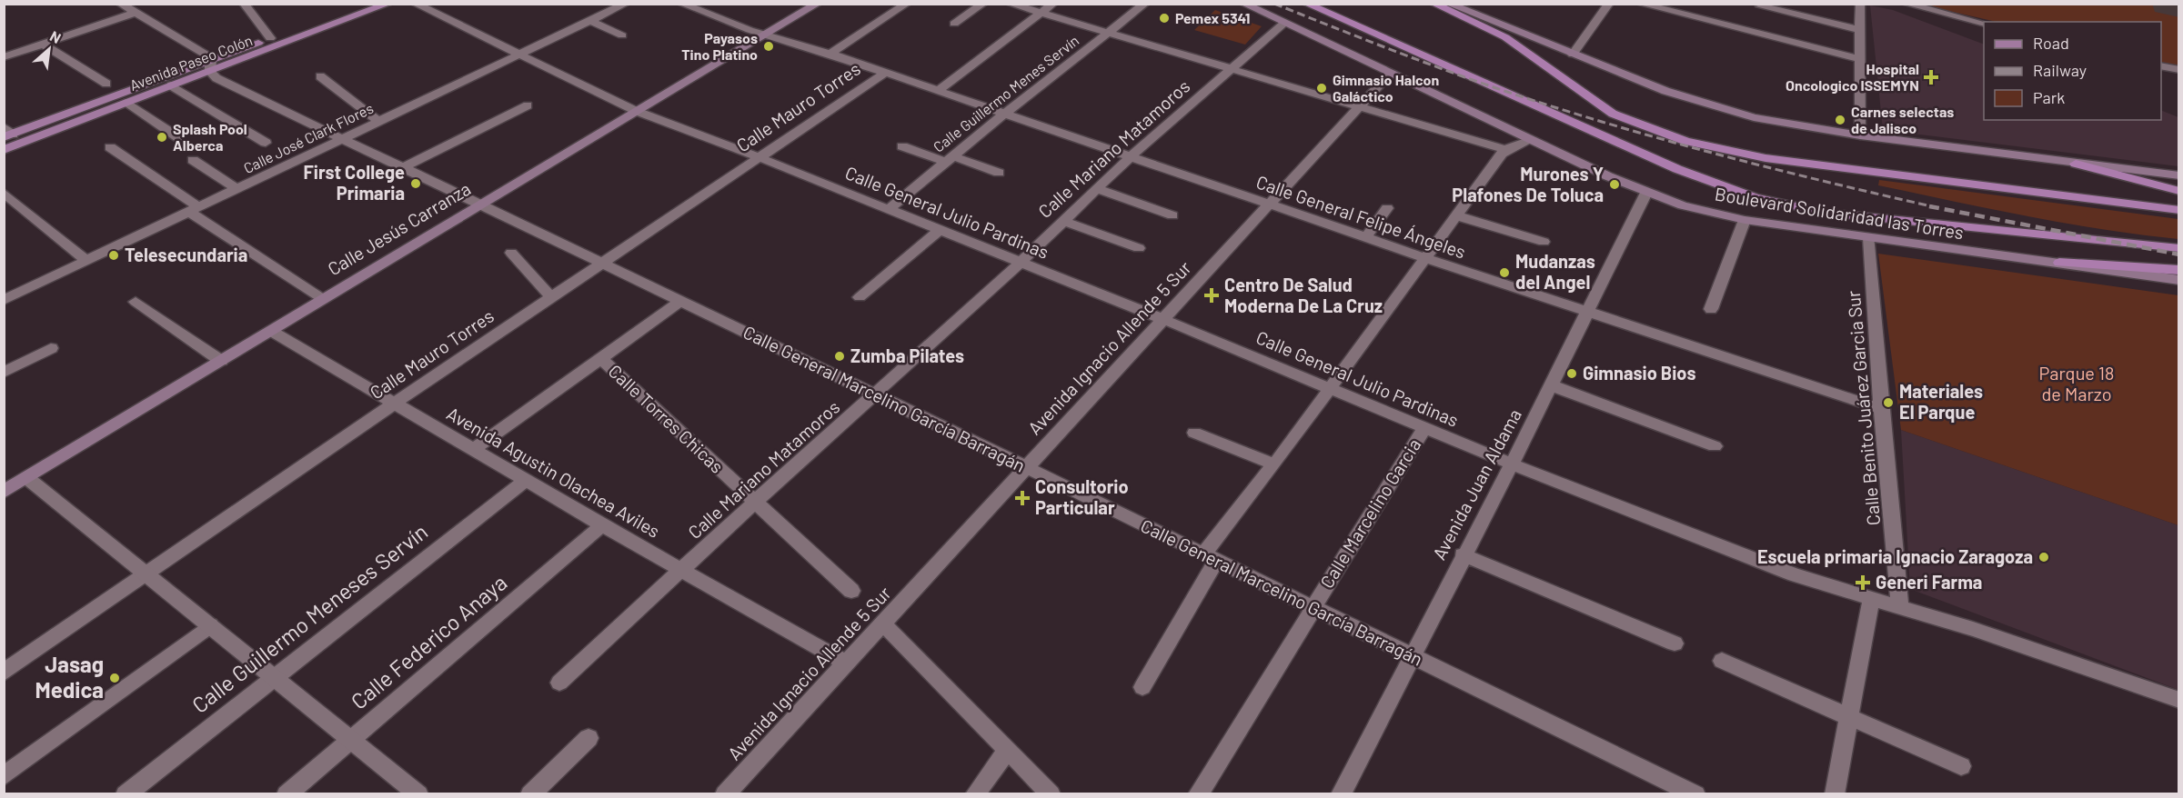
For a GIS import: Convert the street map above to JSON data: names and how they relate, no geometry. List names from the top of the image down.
{
  "streets": {
    "highway": ["Boulevard Solidaridad las Torres"],
    "main road": ["Avenida Paseo Colón", "Calle Jesús Carranza"],
    "street": [
      "Calle Guillermo Menes Servín",
      "Calle Mauro Torres",
      "Calle José Clark Flores",
      "Calle Mariano Matamoros",
      "Calle General Julio Pardinas",
      "Calle General Felipe Ángeles",
      "Avenida Ignacio Allende 5 Sur",
      "Calle General Marcelino García Barragán",
      "Calle Benito Juárez Garcia Sur",
      "Calle Torres Chicas",
      "Avenida Agustin Olachea Aviles",
      "Avenida Juan Aldama",
      "Calle Marcelino Garcia",
      "Calle Guillermo Meneses Servín",
      "Calle Federico Anaya"
    ]
  },
  "crossings": [
    ["Avenida Paseo Colón", "Calle General Marcelino García Barragán"],
    ["Calle Guillermo Menes Servín", "Calle General Julio Pardinas"],
    ["Calle Guillermo Menes Servín", "Calle General Felipe Ángeles"],
    ["Calle Mauro Torres", "Calle General Julio Pardinas"],
    ["Calle Mauro Torres", "Calle General Felipe Ángeles"],
    ["Calle Mauro Torres", "Calle General Marcelino García Barragán"],
    ["Calle Mauro Torres", "Avenida Agustin Olachea Aviles"],
    ["Calle José Clark Flores", "Calle General Julio Pardinas"],
    ["Calle José Clark Flores", "Calle General Marcelino García Barragán"],
    ["Calle Mariano Matamoros", "Calle General Julio Pardinas"],
    ["Calle Mariano Matamoros", "Boulevard Solidaridad las Torres"],
    ["Calle Mariano Matamoros", "Calle General Felipe Ángeles"],
    ["Calle Mariano Matamoros", "Calle General Marcelino García Barragán"],
    ["Calle Mariano Matamoros", "Calle Torres Chicas"],
    ["Calle Mariano Matamoros", "Avenida Agustin Olachea Aviles"],
    ["Calle General Julio Pardinas", "Calle Jesús Carranza"],
    ["Calle General Julio Pardinas", "Avenida Ignacio Allende 5 Sur"],
    ["Calle General Julio Pardinas", "Calle Benito Juárez Garcia Sur"],
    ["Calle General Julio Pardinas", "Avenida Juan Aldama"],
    ["Calle General Julio Pardinas", "Calle Marcelino Garcia"],
    ["Boulevard Solidaridad las Torres", "Avenida Ignacio Allende 5 Sur"],
    ["Boulevard Solidaridad las Torres", "Calle Benito Juárez Garcia Sur"],
    ["Boulevard Solidaridad las Torres", "Avenida Juan Aldama"],
    ["Calle General Felipe Ángeles", "Calle Jesús Carranza"],
    ["Calle General Felipe Ángeles", "Avenida Ignacio Allende 5 Sur"],
    ["Calle General Felipe Ángeles", "Calle Benito Juárez Garcia Sur"],
    ["Calle General Felipe Ángeles", "Avenida Juan Aldama"],
    ["Calle Jesús Carranza", "Calle General Marcelino García Barragán"],
    ["Calle Jesús Carranza", "Avenida Agustin Olachea Aviles"],
    ["Avenida Ignacio Allende 5 Sur", "Calle General Marcelino García Barragán"],
    ["Avenida Ignacio Allende 5 Sur", "Avenida Agustin Olachea Aviles"],
    ["Calle General Marcelino García Barragán", "Avenida Juan Aldama"],
    ["Calle General Marcelino García Barragán", "Calle Marcelino Garcia"],
    ["Avenida Agustin Olachea Aviles", "Calle Guillermo Meneses Servín"],
    ["Avenida Agustin Olachea Aviles", "Calle Federico Anaya"]
  ],
  "parks": ["Parque 18 de Marzo"],
  "places": {
    "other": [
      "Pemex 5341",
      "Payasos Tino Platino",
      "Gimnasio Halcon Galáctico",
      "Carnes selectas de Jalisco",
      "Splash Pool Alberca",
      "First College Primaria",
      "Murones Y Plafones De Toluca",
      "Telesecundaria",
      "Mudanzas del Angel",
      "Zumba Pilates",
      "Gimnasio Bios",
      "Materiales El Parque",
      "Escuela primaria Ignacio Zaragoza",
      "Jasag Medica"
    ],
    "health": [
      "Hospital Oncologico ISSEMYN",
      "Centro De Salud Moderna De La Cruz",
      "Consultorio Particular",
      "Generi Farma"
    ]
  },
  "legend": ["Road", "Railway", "Park"],
  "north": "top right"
}
